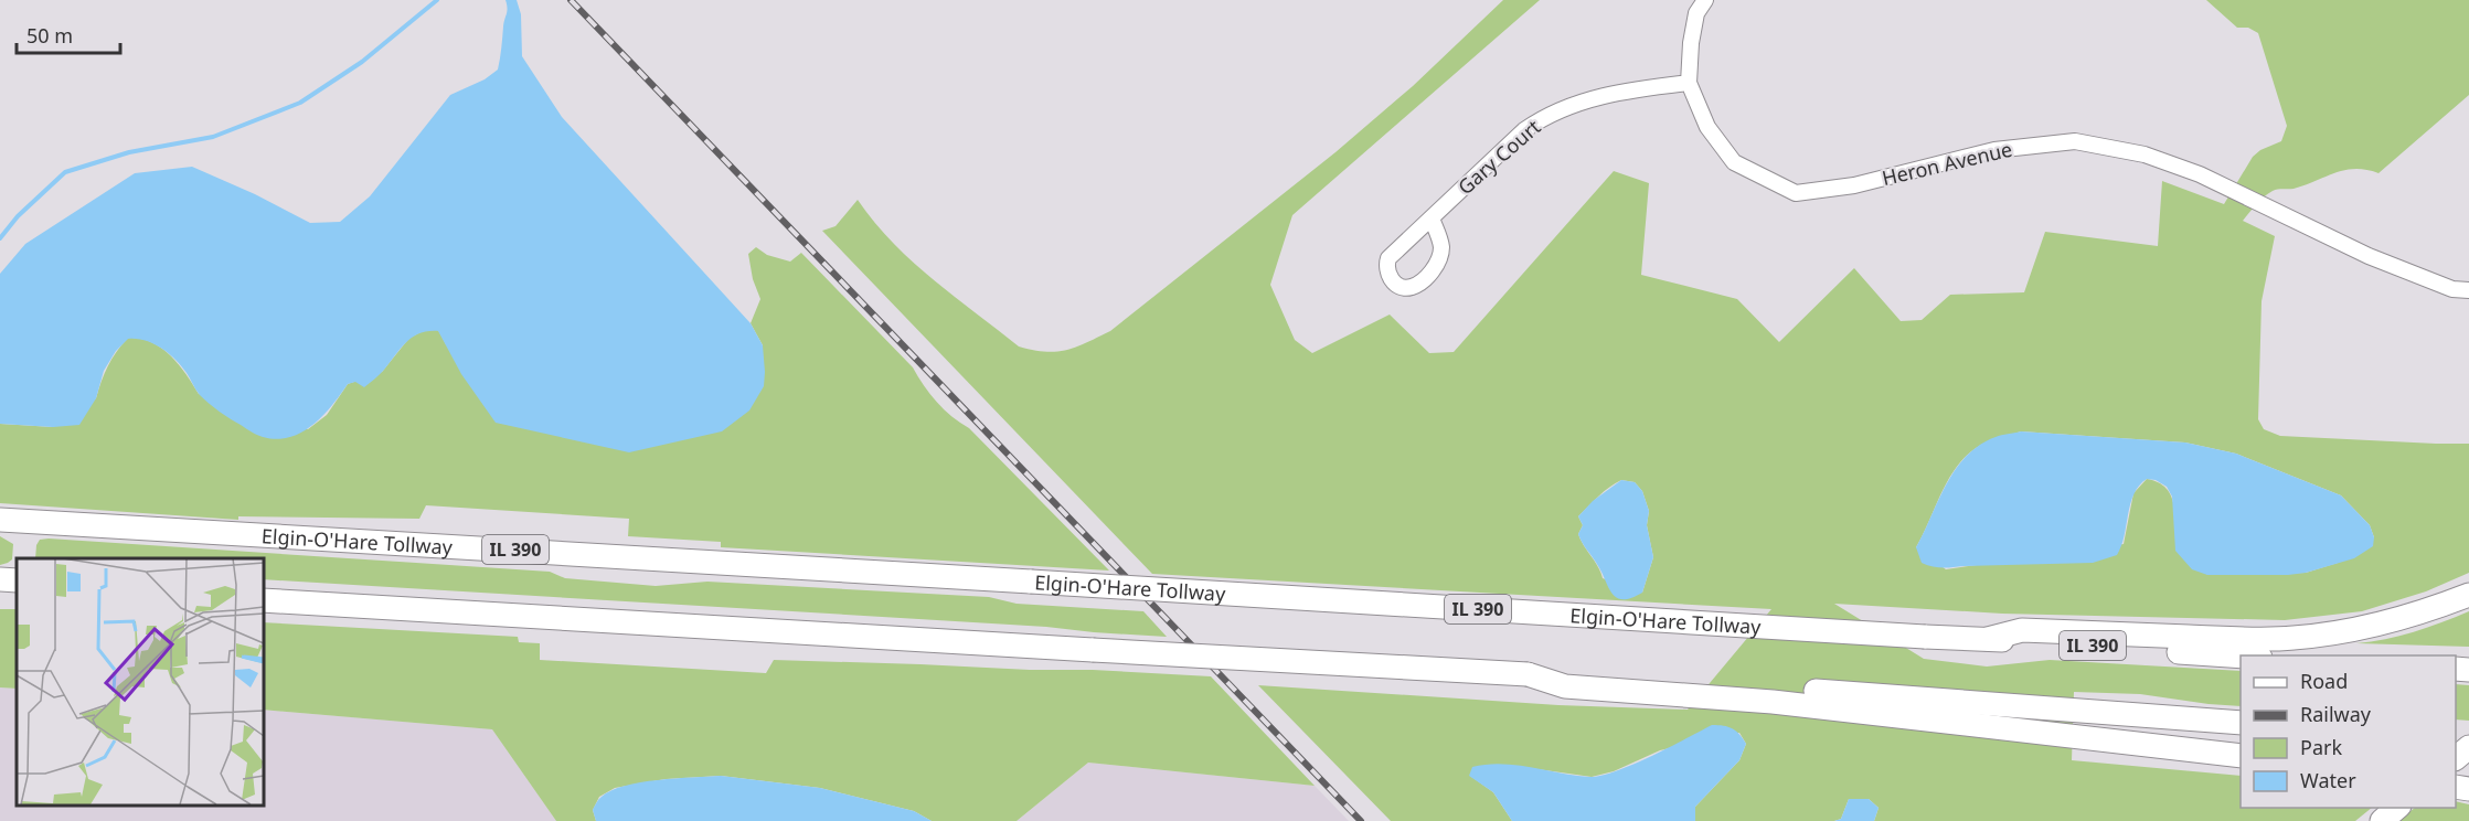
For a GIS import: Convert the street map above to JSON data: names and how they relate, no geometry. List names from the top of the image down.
{
  "streets": {
    "highway": ["Elgin-O'Hare Tollway", "IL 390"],
    "street": ["Gary Court", "Heron Avenue"]
  },
  "crossings": [
    ["Gary Court", "Heron Avenue"]
  ],
  "legend": [
    "Road",
    "Railway",
    "Park",
    "Water"
  ],
  "scale_bar": "50 m"
}
